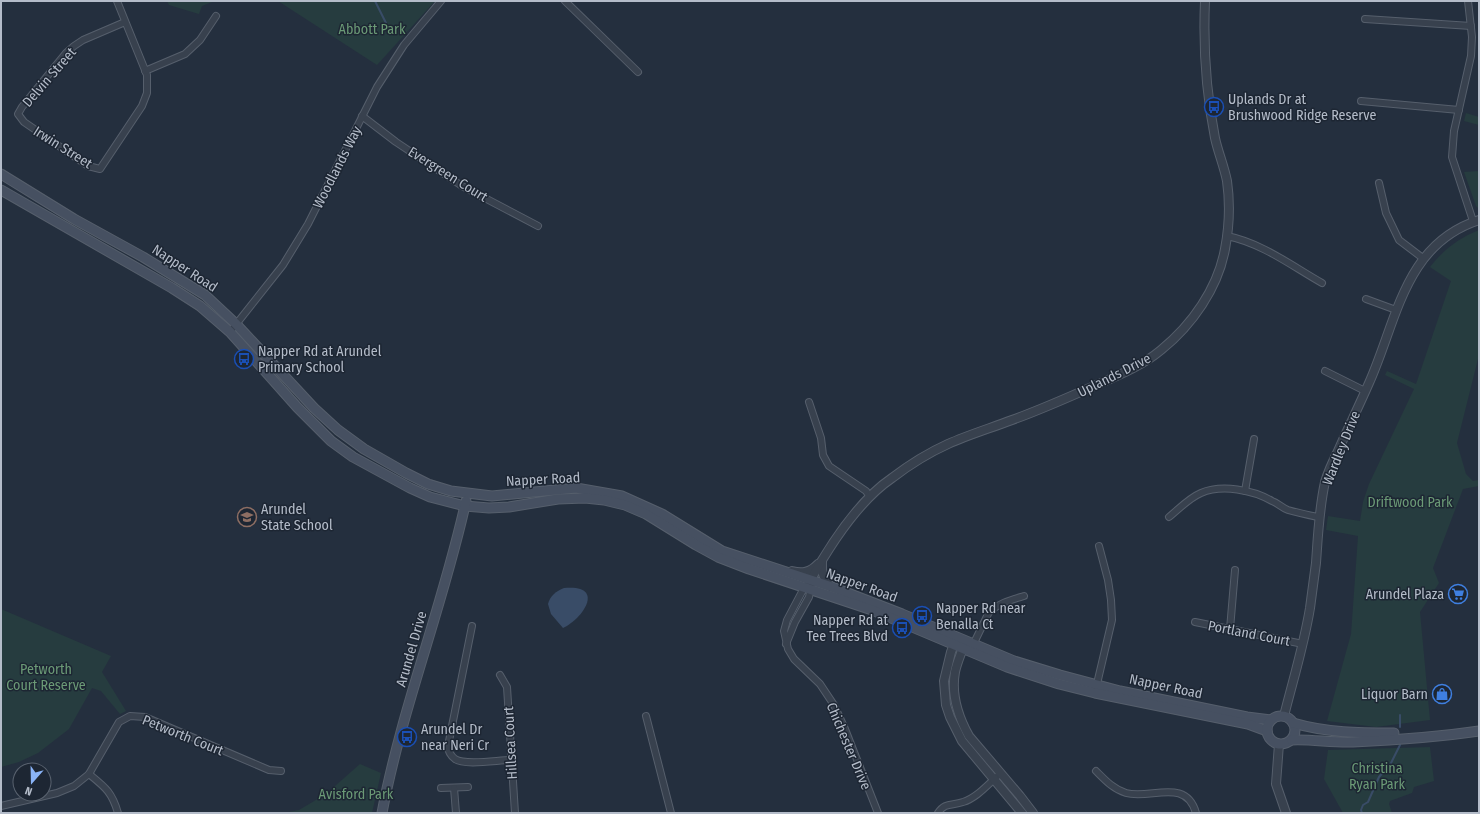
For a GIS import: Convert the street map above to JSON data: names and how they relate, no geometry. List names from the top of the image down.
{
  "streets": {
    "main road": ["Napper Road", "Arundel Drive"],
    "street": [
      "Delvin Street",
      "Irwin Street",
      "Woodlands Way",
      "Evergreen Court",
      "Uplands Drive",
      "Wardley Drive",
      "Portland Court",
      "Petworth Court",
      "Hillsea Court",
      "Chichester Drive"
    ]
  },
  "crossings": [
    ["Delvin Street", "Irwin Street"],
    ["Woodlands Way", "Evergreen Court"],
    ["Woodlands Way", "Napper Road"],
    ["Napper Road", "Uplands Drive"],
    ["Napper Road", "Wardley Drive"],
    ["Napper Road", "Arundel Drive"],
    ["Wardley Drive", "Portland Court"]
  ],
  "parks": [
    "Abbott Park",
    "Driftwood Park",
    "Petworth Court Reserve",
    "Christina Ryan Park",
    "Avisford Park"
  ],
  "places": {
    "bus stop": [
      "Uplands Dr at Brushwood Ridge Reserve",
      "Napper Rd at Arundel Primary School",
      "Napper Rd near Benalla Ct",
      "Napper Rd at Tee Trees Blvd",
      "Arundel Dr near Neri Cr"
    ],
    "school or university": ["Arundel State School"],
    "supermarket": ["Arundel Plaza"],
    "shop": ["Liquor Barn"]
  },
  "north": "bottom"
}
